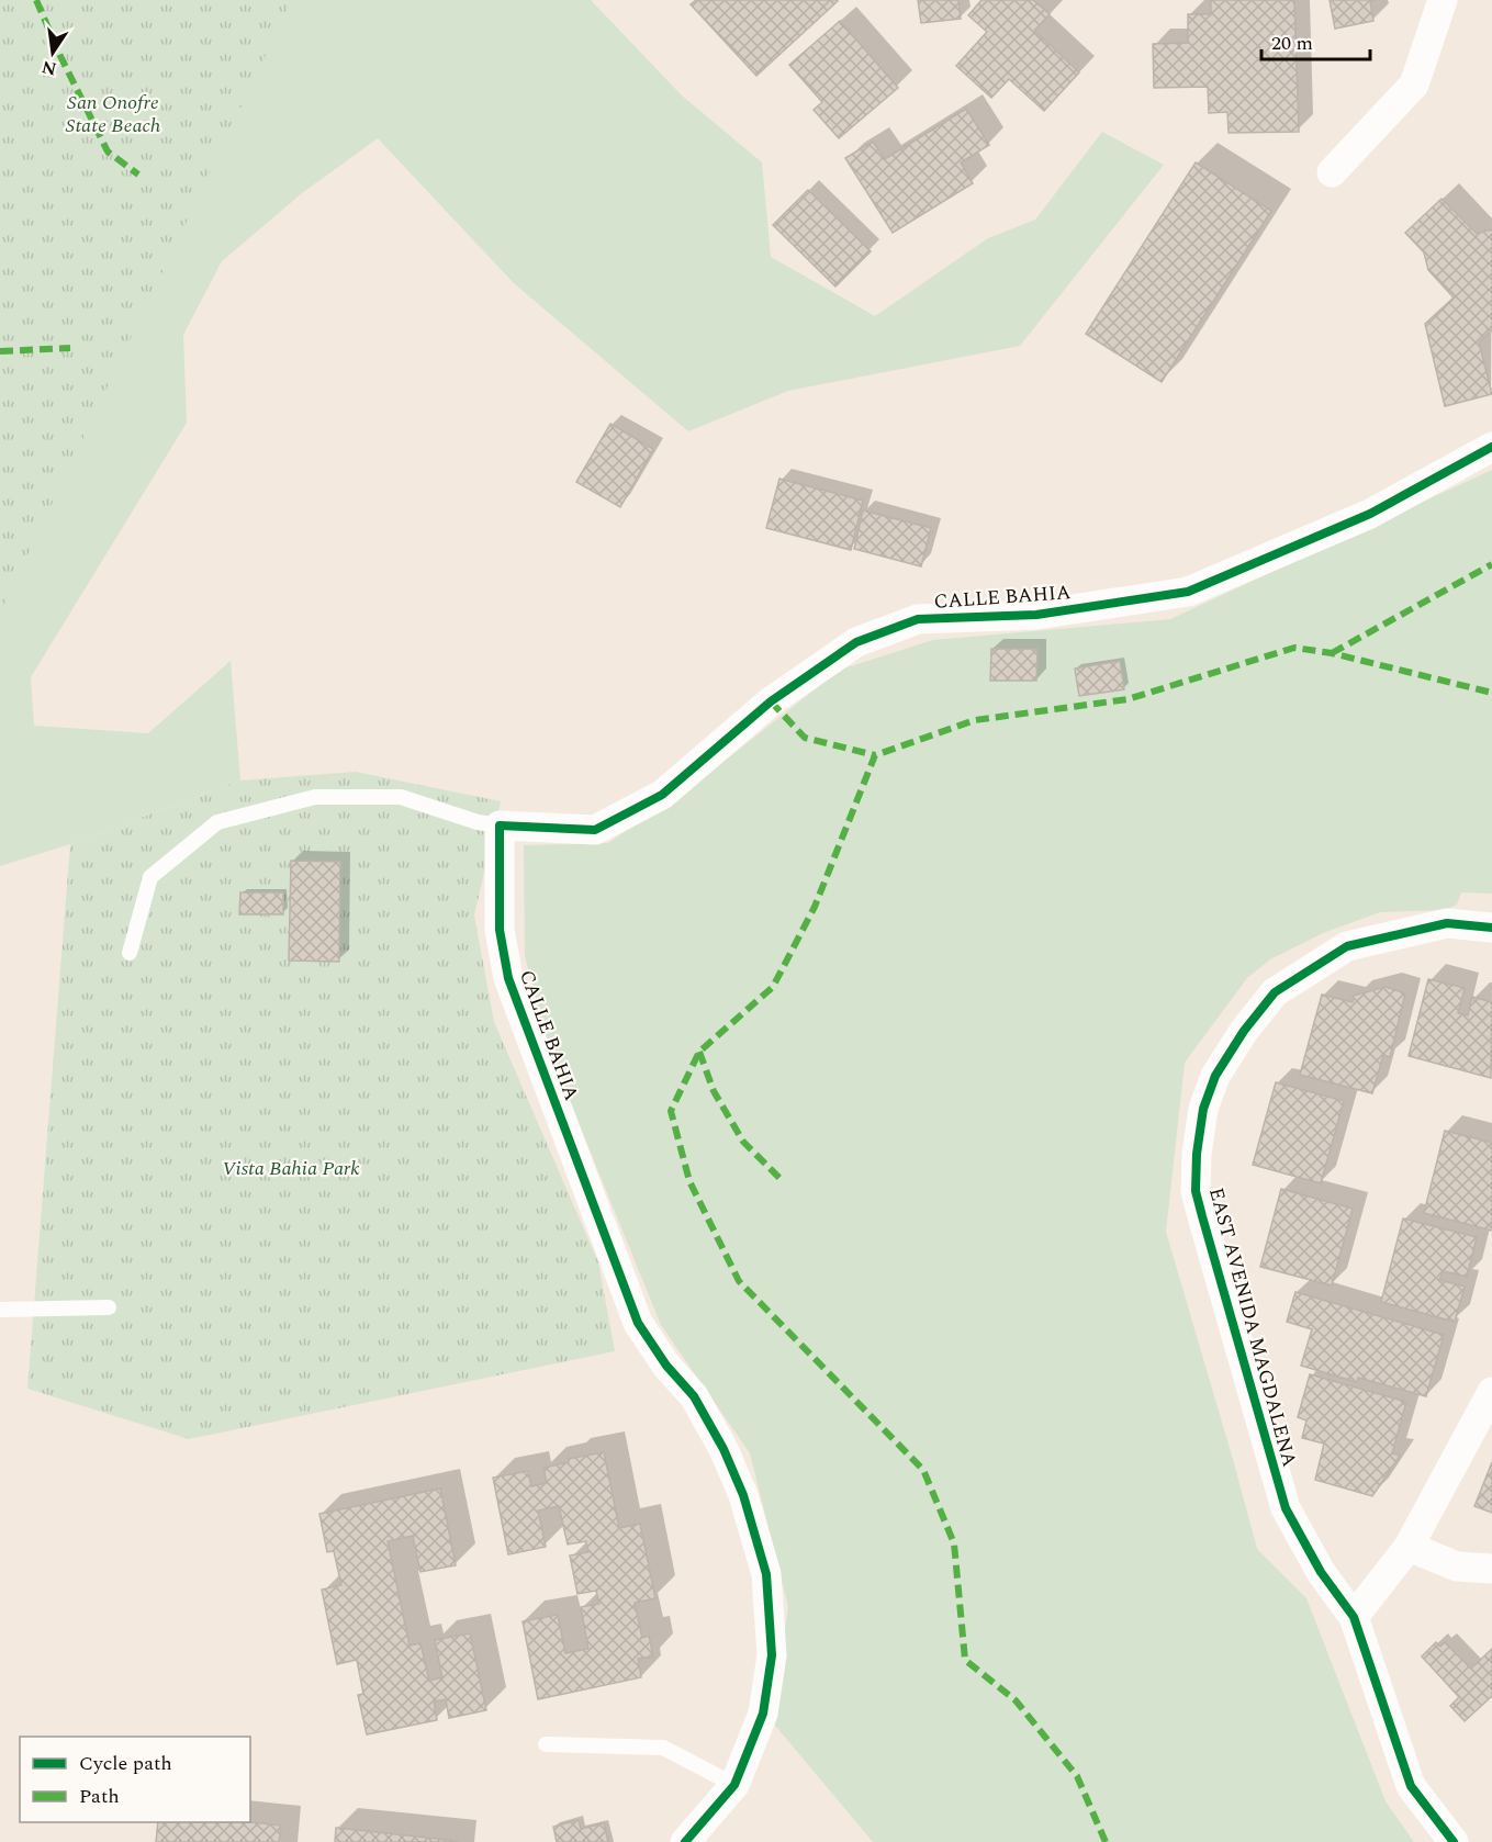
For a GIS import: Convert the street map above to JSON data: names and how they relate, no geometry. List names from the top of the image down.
{
  "streets": {
    "street": ["CALLE BAHIA", "EAST AVENIDA MAGDALENA"]
  },
  "parks": ["San Onofre State Beach", "Vista Bahia Park"],
  "legend": ["Cycle path", "Path"],
  "scale_bar": "20 m",
  "north": "bottom"
}
